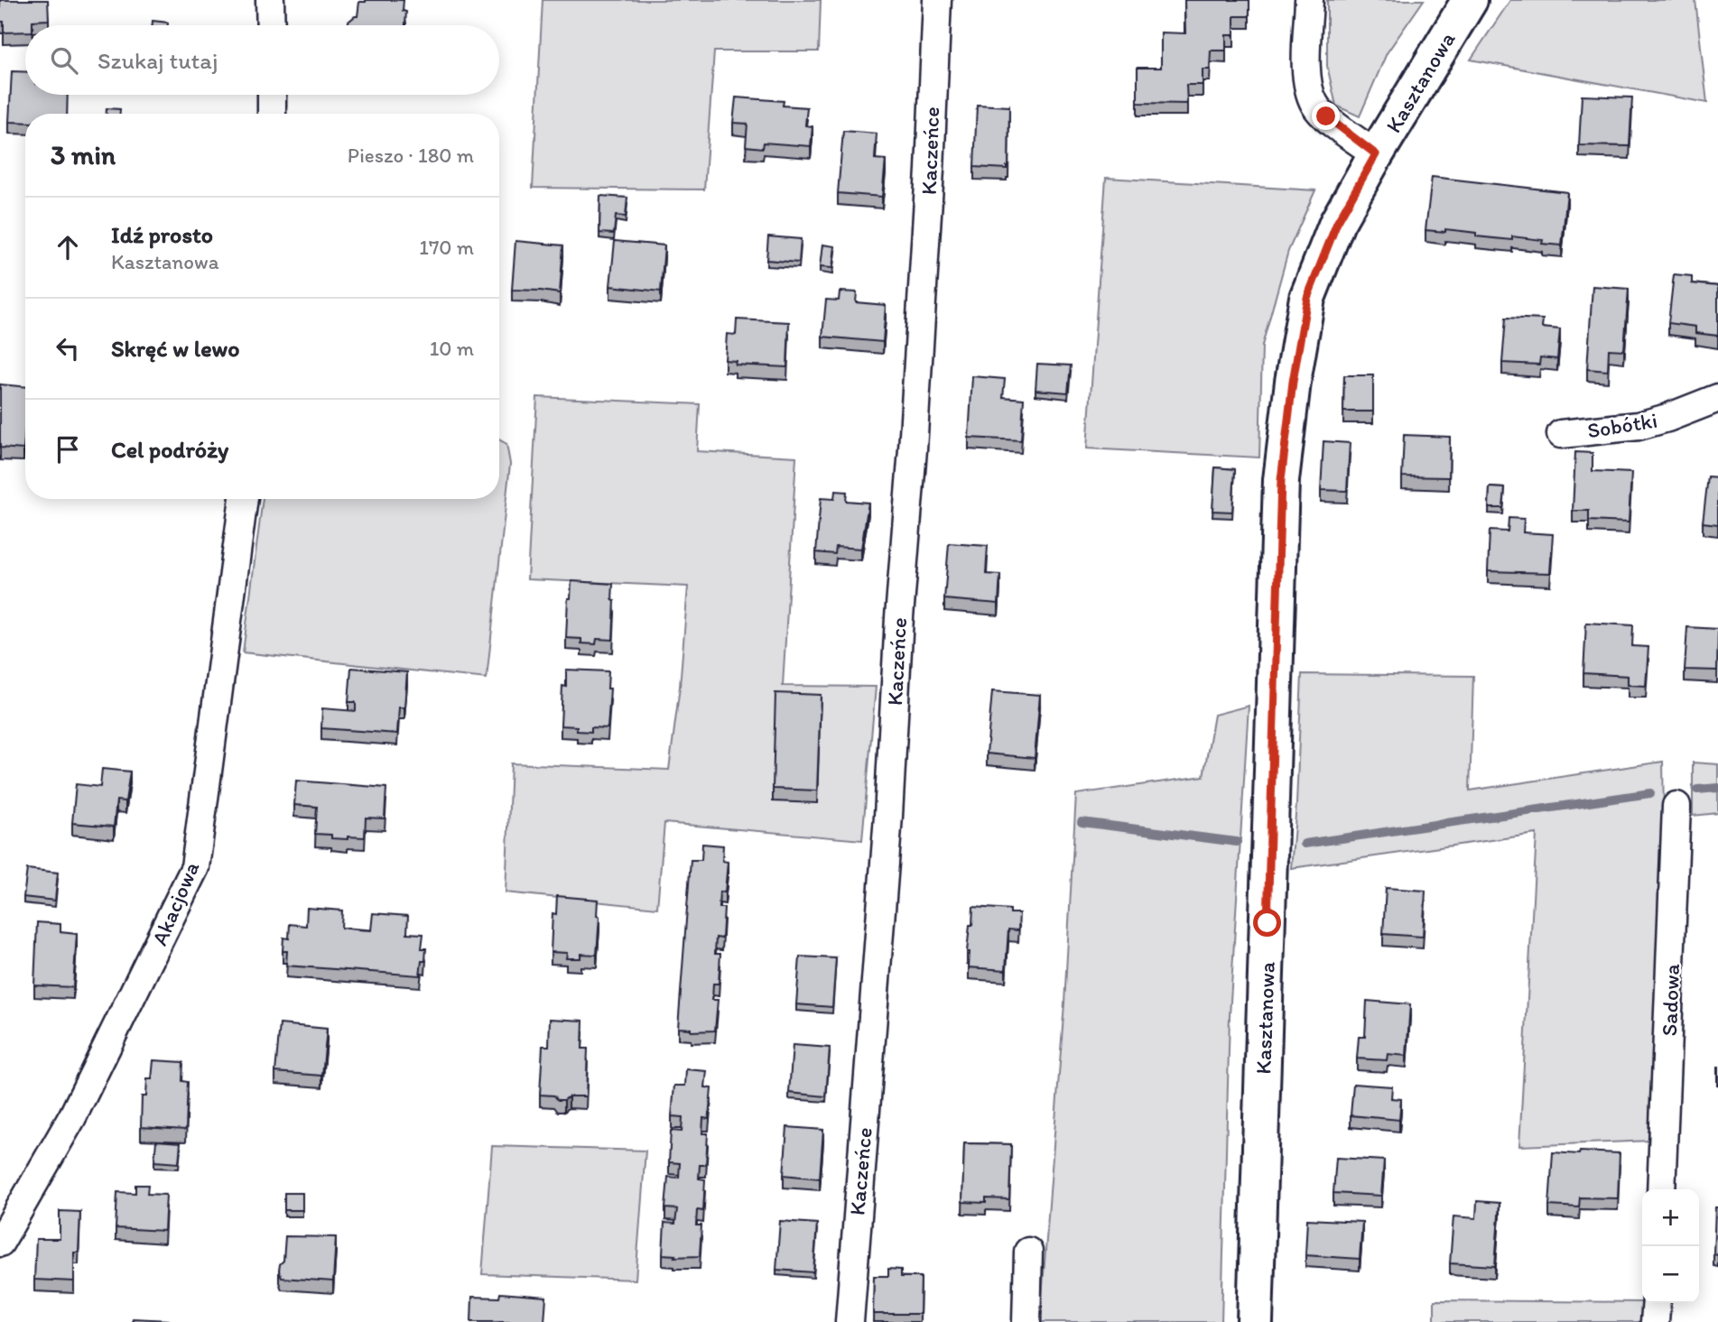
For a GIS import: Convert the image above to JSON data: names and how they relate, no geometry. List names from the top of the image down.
{
  "streets": {
    "street": [
      "Kasztanowa",
      "Kaczeńce",
      "Sobótki",
      "Akacjowa",
      "Sadowa"
    ]
  },
  "page": {
    "search": "Szukaj tutaj",
    "heading": ["3 min", "Pieszo · 180 m"],
    "list": [
      ["Idź prosto", "Kasztanowa", "170 m"],
      ["Skręć w lewo", "10 m"],
      "Cel podróży"
    ],
    "map_buttons": ["+", "−"]
  }
}
